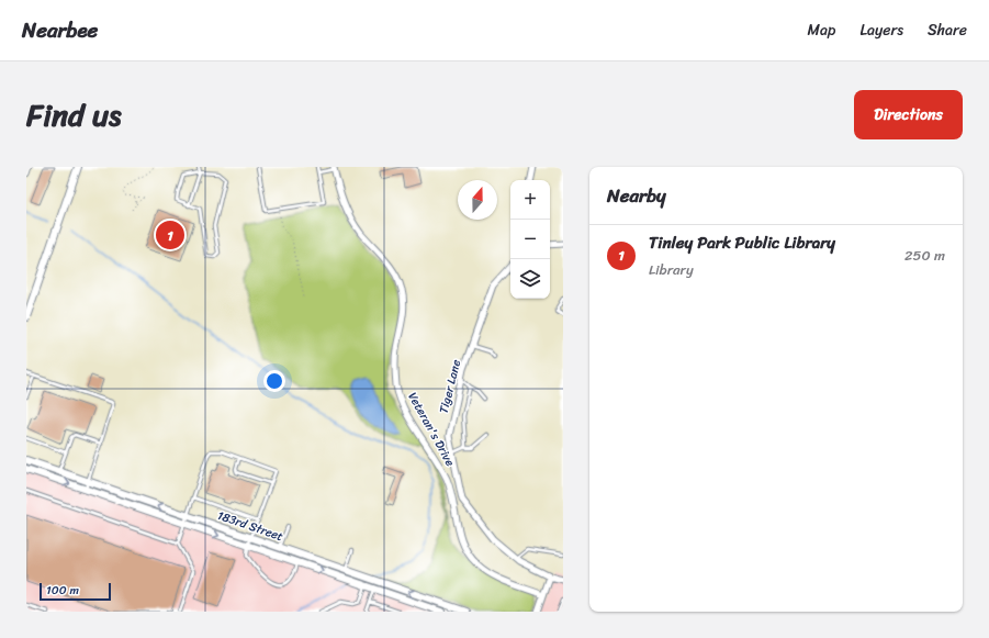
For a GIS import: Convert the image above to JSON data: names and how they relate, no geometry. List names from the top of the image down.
{
  "streets": {
    "street": ["Tiger Lane", "Veteran's Drive", "183rd Street"]
  },
  "scale_bar": "100 m",
  "north": "top",
  "page": {
    "header": "Nearbee",
    "nav": ["Map", "Layers", "Share"],
    "title": "Find us",
    "buttons": "Directions",
    "heading": "Nearby",
    "map_buttons": ["+", "−"],
    "pins": "1",
    "list": [
      {
        "mark": "1",
        "name": "Tinley Park Public Library",
        "note": "Library",
        "value": "250 m"
      }
    ],
    "scale": "100 m"
  }
}
